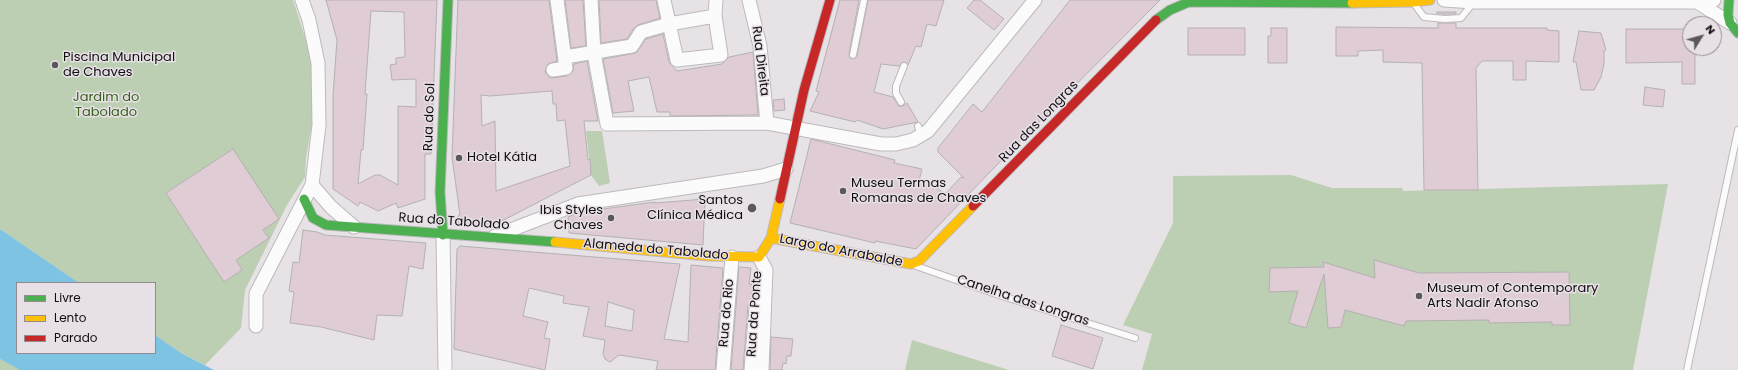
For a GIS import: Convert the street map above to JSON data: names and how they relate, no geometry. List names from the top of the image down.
{
  "streets": {
    "street": [
      "Rua Direita",
      "Rua do Sol",
      "Rua das Longras",
      "Rua do Tabolado",
      "Alameda do Tabolado",
      "Largo do Arrabalde",
      "Rua do Rio",
      "Rua da Ponte"
    ],
    "lane": ["Canelha das Longras"]
  },
  "crossings": [
    ["Rua do Sol", "Rua do Tabolado"],
    ["Rua das Longras", "Largo do Arrabalde"],
    ["Rua das Longras", "Canelha das Longras"],
    ["Rua do Tabolado", "Alameda do Tabolado"],
    ["Alameda do Tabolado", "Largo do Arrabalde"],
    ["Alameda do Tabolado", "Rua do Rio"],
    ["Alameda do Tabolado", "Rua da Ponte"],
    ["Largo do Arrabalde", "Canelha das Longras"],
    ["Largo do Arrabalde", "Rua da Ponte"]
  ],
  "parks": ["Jardim do Tabolado"],
  "places": [
    "Piscina Municipal de Chaves",
    "Hotel Kátia",
    "Museu Termas Romanas de Chaves",
    "Santos Clínica Médica",
    "Ibis Styles Chaves",
    "Museum of Contemporary Arts Nadir Afonso"
  ],
  "legend": ["Livre", "Lento", "Parado"],
  "north": "top right"
}
